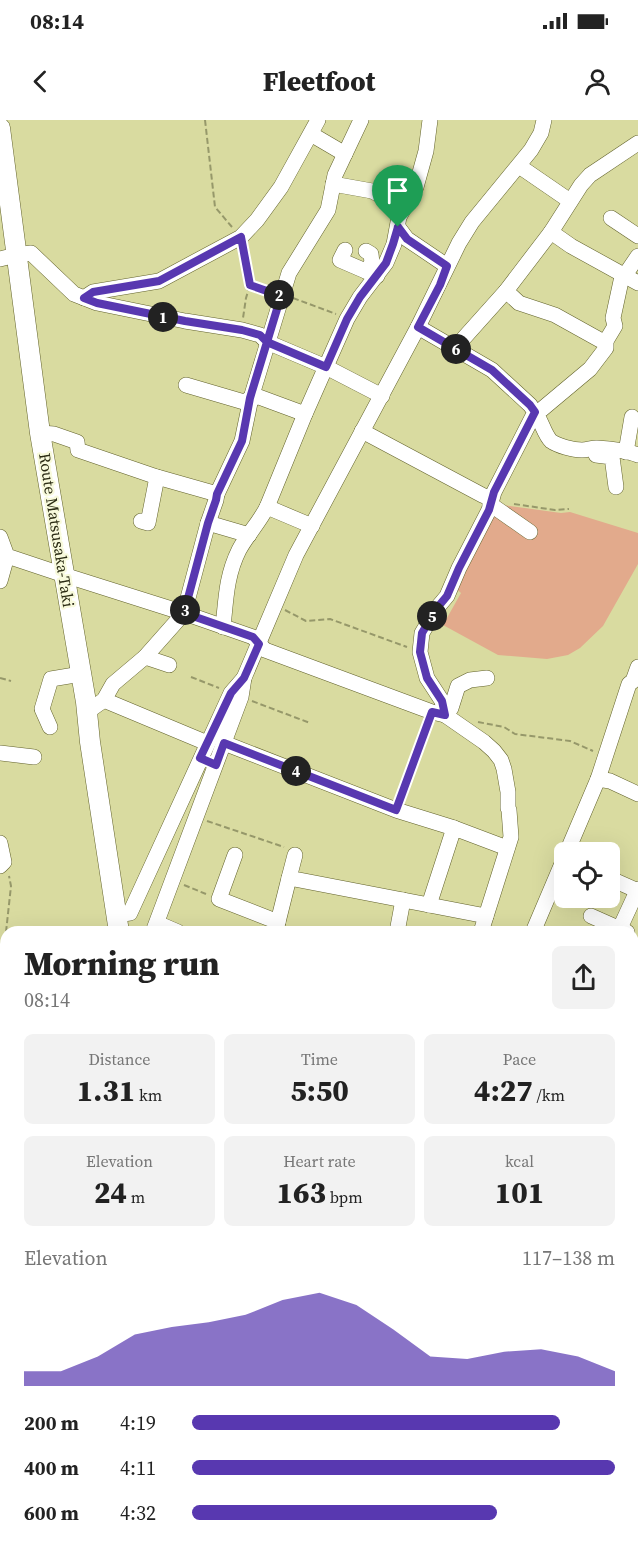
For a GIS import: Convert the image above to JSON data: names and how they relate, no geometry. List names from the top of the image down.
{
  "streets": {
    "main road": ["Route Matsusaka-Taki"]
  },
  "page": {
    "status": "08:14",
    "header": "Fleetfoot",
    "pins": [
      "2",
      "1",
      "6",
      "3",
      "5",
      "4"
    ],
    "heading": ["Morning run", "08:14"],
    "stats": [
      ["Distance", "1.31 km"],
      ["Time", "5:50"],
      ["Pace", "4:27 /km"],
      ["Elevation", "24 m"],
      ["Heart rate", "163 bpm"],
      ["kcal", "101"]
    ],
    "chart": ["Elevation", "117–138 m"],
    "list": [
      {
        "name": "200 m",
        "note": "4:19"
      },
      {
        "name": "400 m",
        "note": "4:11"
      },
      {
        "name": "600 m",
        "note": "4:32"
      }
    ]
  }
}
